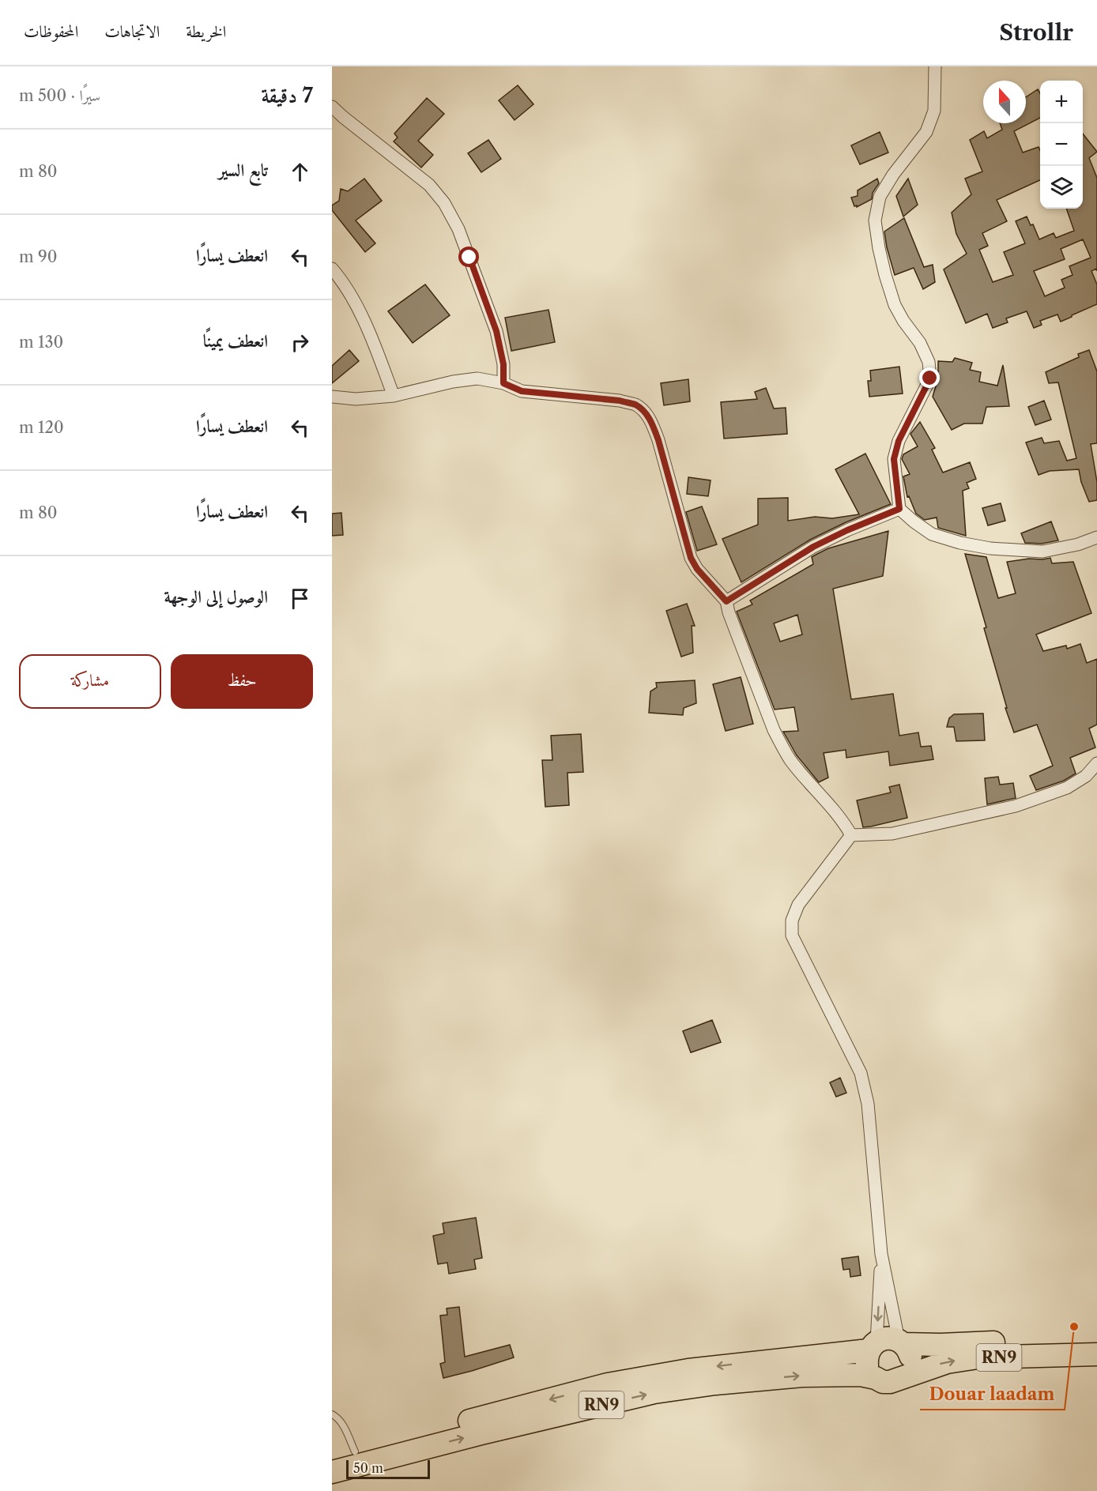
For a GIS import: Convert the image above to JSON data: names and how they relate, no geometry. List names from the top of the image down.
{
  "streets": {
    "highway": ["RN9"]
  },
  "places": ["Douar laadam"],
  "scale_bar": "50 m",
  "north": "top",
  "page": {
    "header": "Strollr",
    "nav": ["الخريطة", "الاتجاهات", "المحفوظات"],
    "heading": ["7 دقيقة", "سيرًا · 500 m"],
    "map_buttons": ["+", "−"],
    "list": [
      ["تابع السير", "80 m"],
      ["انعطف يسارًا", "90 m"],
      ["انعطف يمينًا", "130 m"],
      ["انعطف يسارًا", "120 m"],
      ["انعطف يسارًا", "80 m"],
      "الوصول إلى الوجهة"
    ],
    "buttons": ["حفظ", "مشاركة"],
    "scale": "50 m"
  }
}
